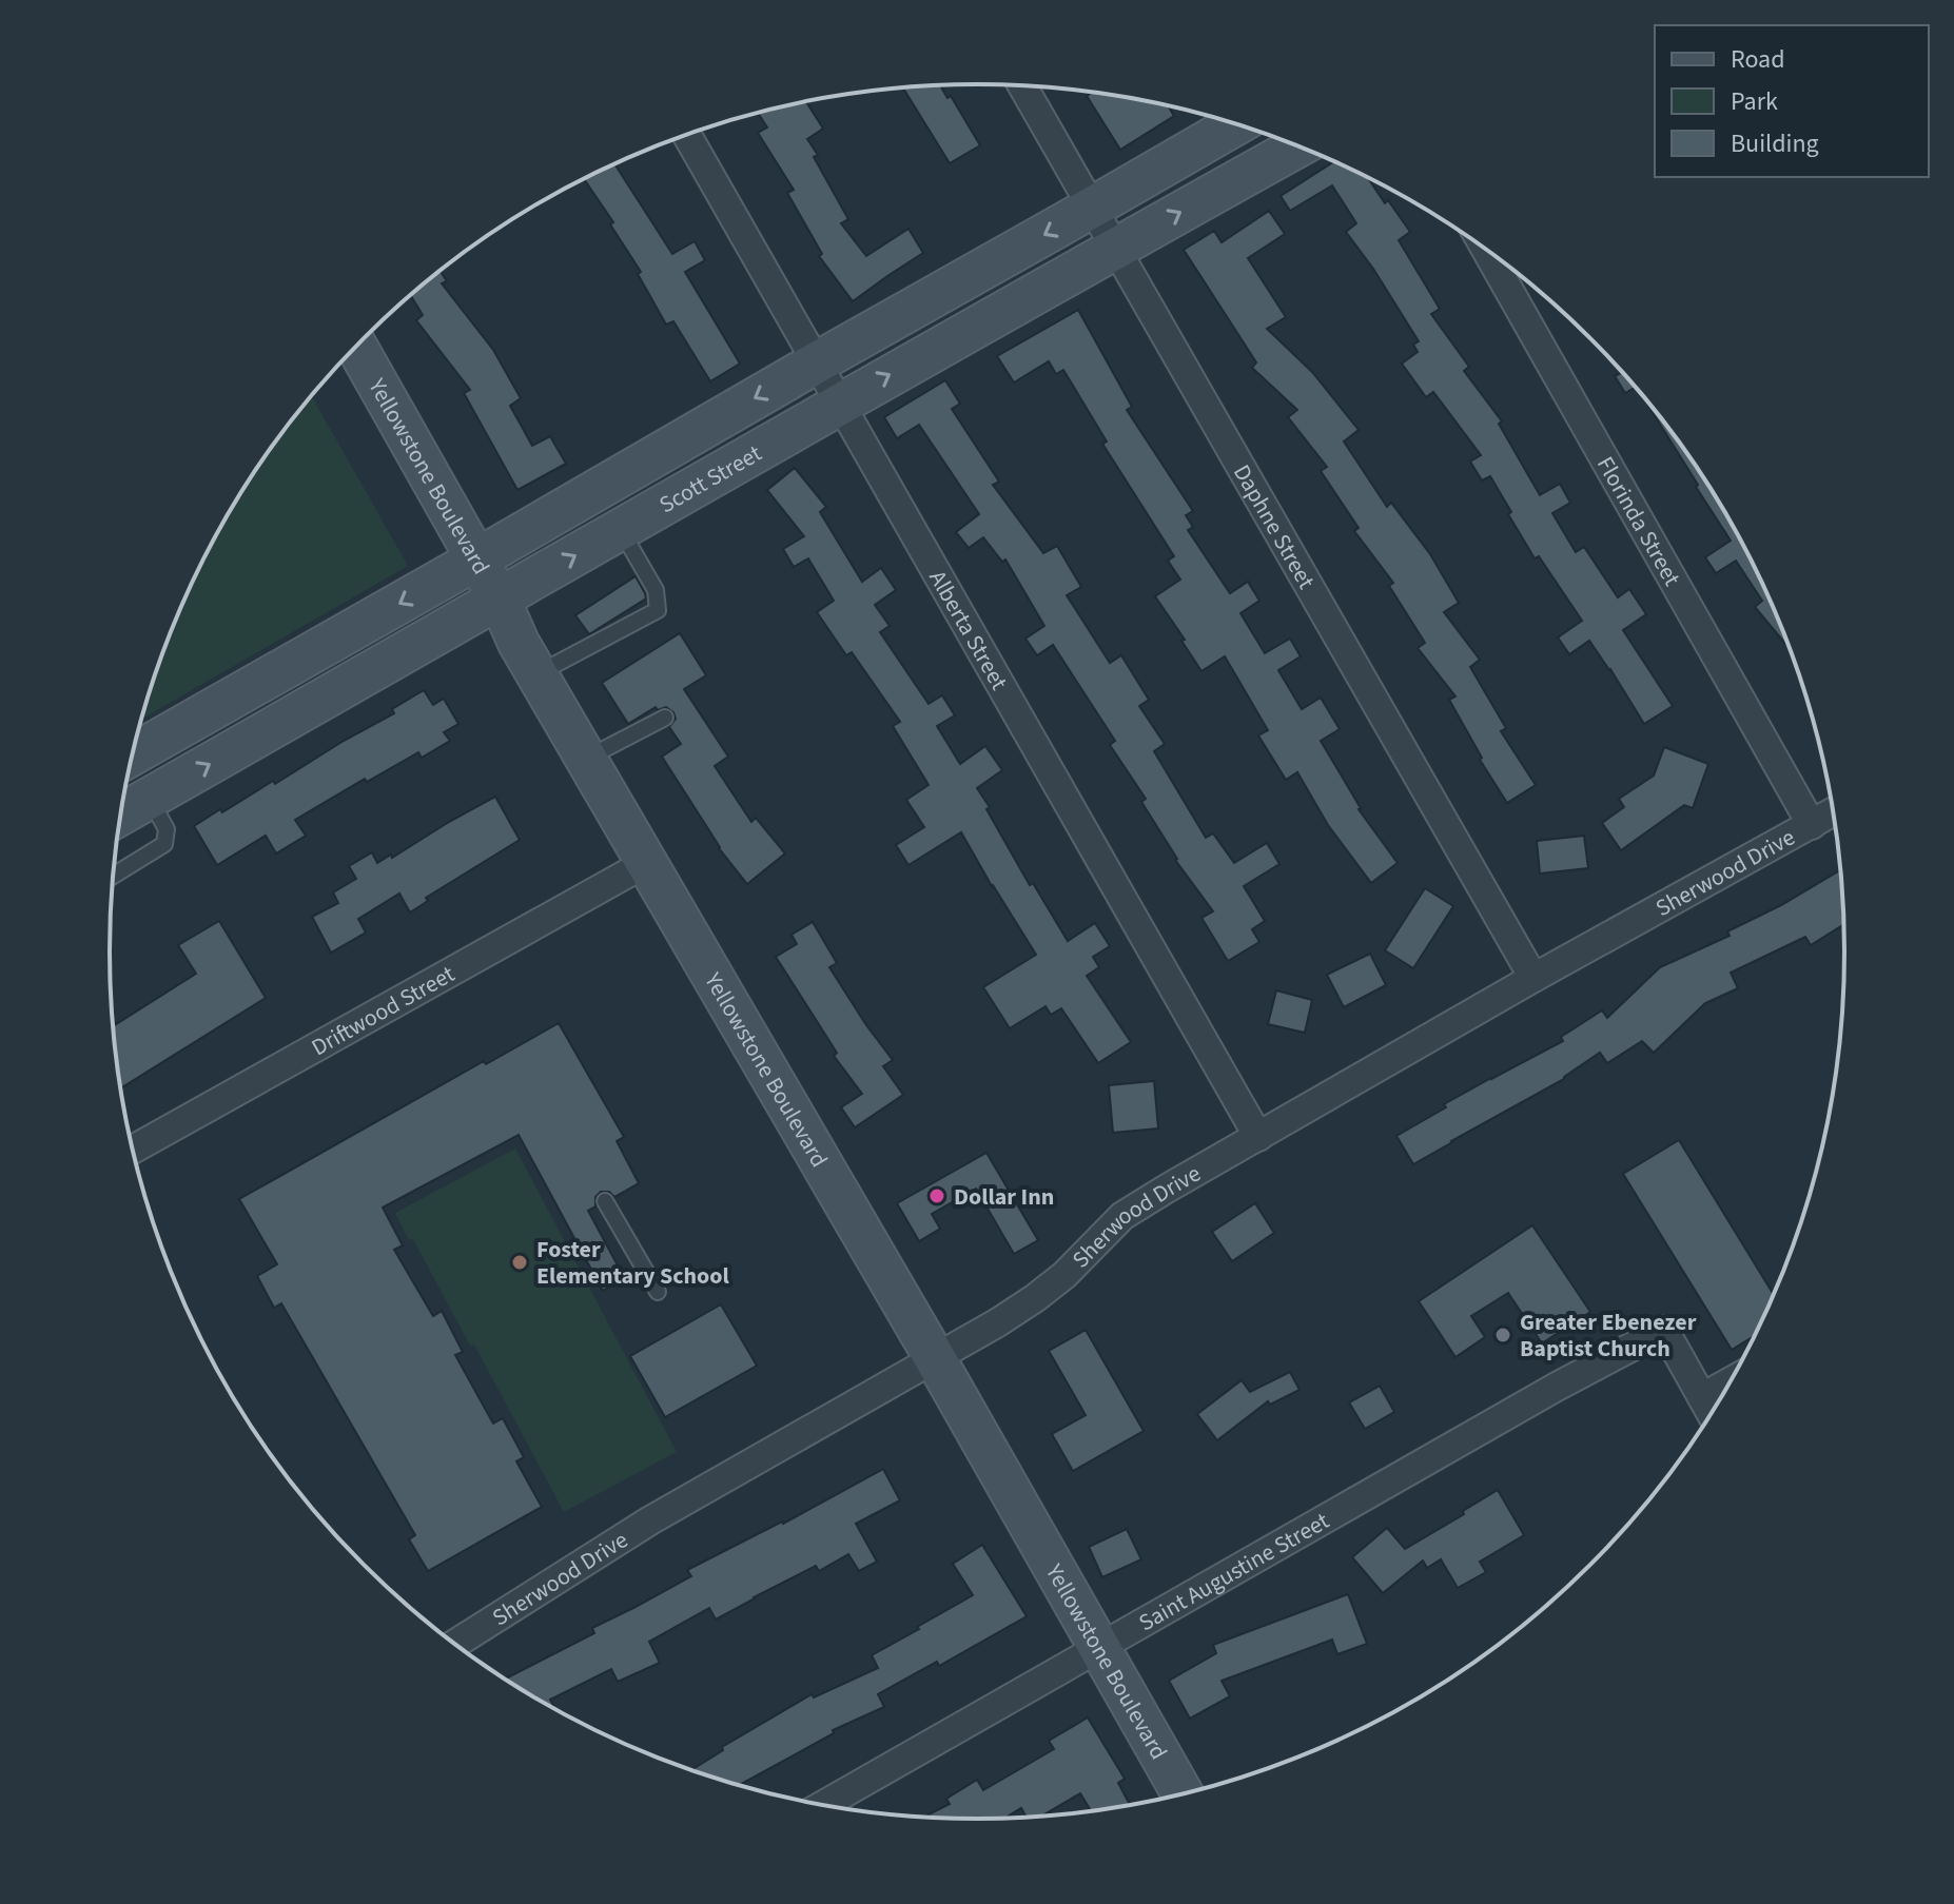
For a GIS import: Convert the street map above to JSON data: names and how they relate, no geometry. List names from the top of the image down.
{
  "streets": {
    "main road": ["Yellowstone Boulevard", "Scott Street"],
    "street": [
      "Florinda Street",
      "Daphne Street",
      "Alberta Street",
      "Sherwood Drive",
      "Driftwood Street",
      "Saint Augustine Street"
    ]
  },
  "crossings": [
    ["Yellowstone Boulevard", "Scott Street"],
    ["Yellowstone Boulevard", "Sherwood Drive"],
    ["Yellowstone Boulevard", "Driftwood Street"],
    ["Yellowstone Boulevard", "Saint Augustine Street"],
    ["Scott Street", "Daphne Street"],
    ["Scott Street", "Alberta Street"],
    ["Florinda Street", "Sherwood Drive"],
    ["Daphne Street", "Sherwood Drive"],
    ["Alberta Street", "Sherwood Drive"]
  ],
  "places": ["Dollar Inn", "Foster Elementary School", "Greater Ebenezer Baptist Church"],
  "legend": ["Road", "Park", "Building"]
}
